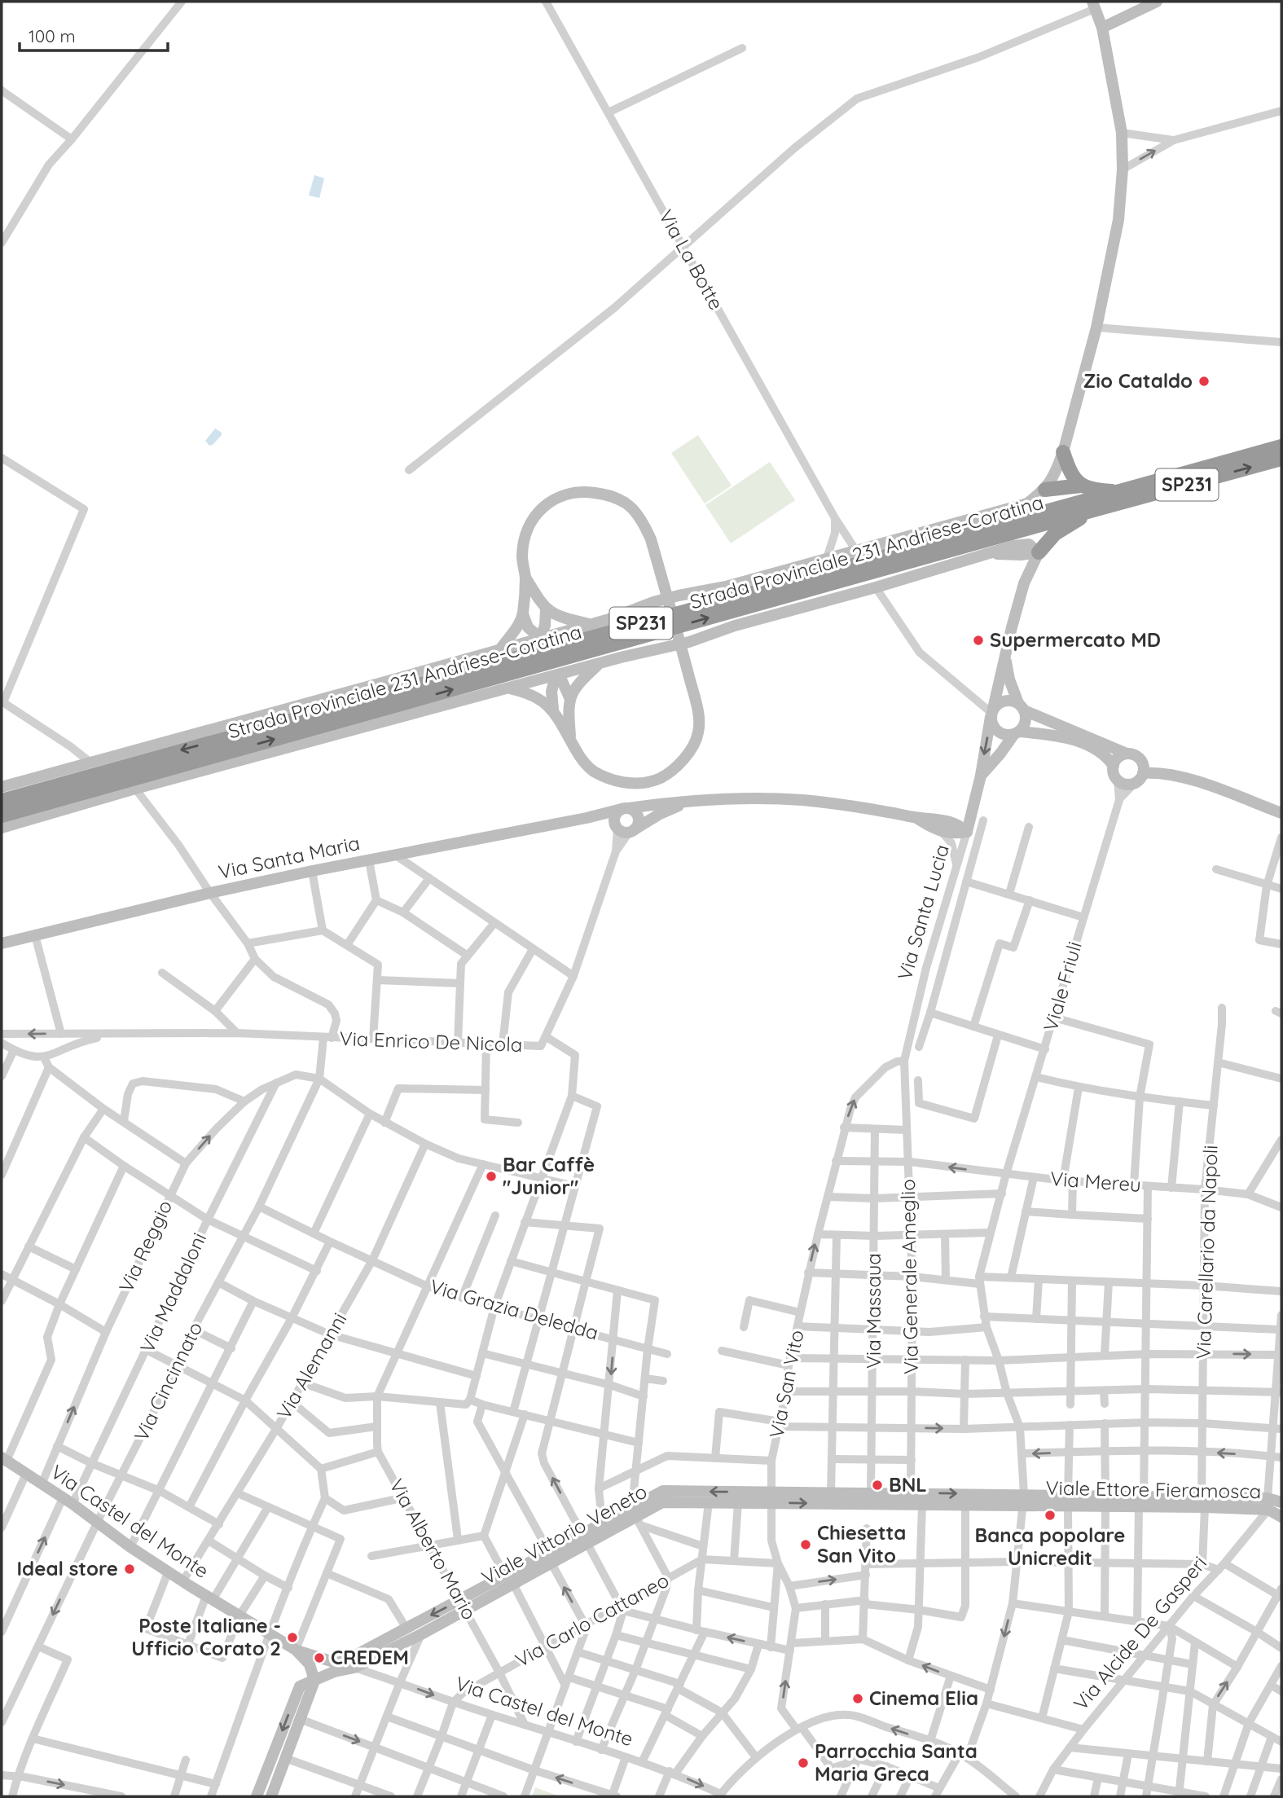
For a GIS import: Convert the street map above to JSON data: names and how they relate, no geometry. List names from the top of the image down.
{
  "streets": {
    "highway": ["SP231", "Strada Provinciale 231 Andriese-Coratina"],
    "main road": [
      "Via Santa Maria",
      "Via Santa Lucia",
      "Viale Ettore Fieramosca",
      "Via Castel del Monte",
      "Viale Vittorio Veneto"
    ],
    "street": [
      "Via La Botte",
      "Viale Friuli",
      "Via Enrico De Nicola",
      "Via Mereu",
      "Via Reggio",
      "Via Carellario da Napoli",
      "Via Generale Ameglio",
      "Via Maddaloni",
      "Via Grazia Deledda",
      "Via Massaua",
      "Via Alemanni",
      "Via Cincinnato",
      "Via San Vito",
      "Via Alberto Mario",
      "Via Carlo Cattaneo",
      "Via Alcide De Gasperi"
    ]
  },
  "crossings": [
    ["Via Santa Maria", "Via Santa Lucia"],
    ["Via Santa Maria", "Via Enrico De Nicola"],
    ["Via Santa Lucia", "Via Generale Ameglio"],
    ["Via Santa Lucia", "Via San Vito"],
    ["Viale Friuli", "Via Mereu"],
    ["Via Enrico De Nicola", "Via Cincinnato"],
    ["Via Mereu", "Via Carellario da Napoli"],
    ["Via Mereu", "Via Generale Ameglio"],
    ["Via Mereu", "Via Massaua"],
    ["Via Mereu", "Via San Vito"],
    ["Via Reggio", "Via Maddaloni"],
    ["Via Reggio", "Via Cincinnato"],
    ["Via Reggio", "Via Castel del Monte"],
    ["Via Carellario da Napoli", "Viale Ettore Fieramosca"],
    ["Via Generale Ameglio", "Via San Vito"],
    ["Via Generale Ameglio", "Viale Vittorio Veneto"],
    ["Via Maddaloni", "Via Castel del Monte"],
    ["Via Grazia Deledda", "Via Alemanni"],
    ["Via Grazia Deledda", "Via Cincinnato"],
    ["Via Grazia Deledda", "Via Alberto Mario"],
    ["Via Massaua", "Viale Vittorio Veneto"],
    ["Via Alemanni", "Via Castel del Monte"],
    ["Via Cincinnato", "Via Castel del Monte"],
    ["Via San Vito", "Viale Vittorio Veneto"],
    ["Viale Ettore Fieramosca", "Viale Vittorio Veneto"],
    ["Viale Ettore Fieramosca", "Via Alcide De Gasperi"],
    ["Via Castel del Monte", "Viale Vittorio Veneto"],
    ["Via Castel del Monte", "Via Alberto Mario"],
    ["Via Castel del Monte", "Via Carlo Cattaneo"],
    ["Viale Vittorio Veneto", "Via Alberto Mario"],
    ["Via Alberto Mario", "Via Carlo Cattaneo"]
  ],
  "places": [
    "Zio Cataldo",
    "Supermercato MD",
    "Bar Caffè \"Junior\"",
    "BNL",
    "Banca popolare Unicredit",
    "Chiesetta San Vito",
    "Ideal store",
    "Poste Italiane - Ufficio Corato 2",
    "CREDEM",
    "Cinema Elia",
    "Parrocchia Santa Maria Greca"
  ],
  "scale_bar": "100 m"
}
